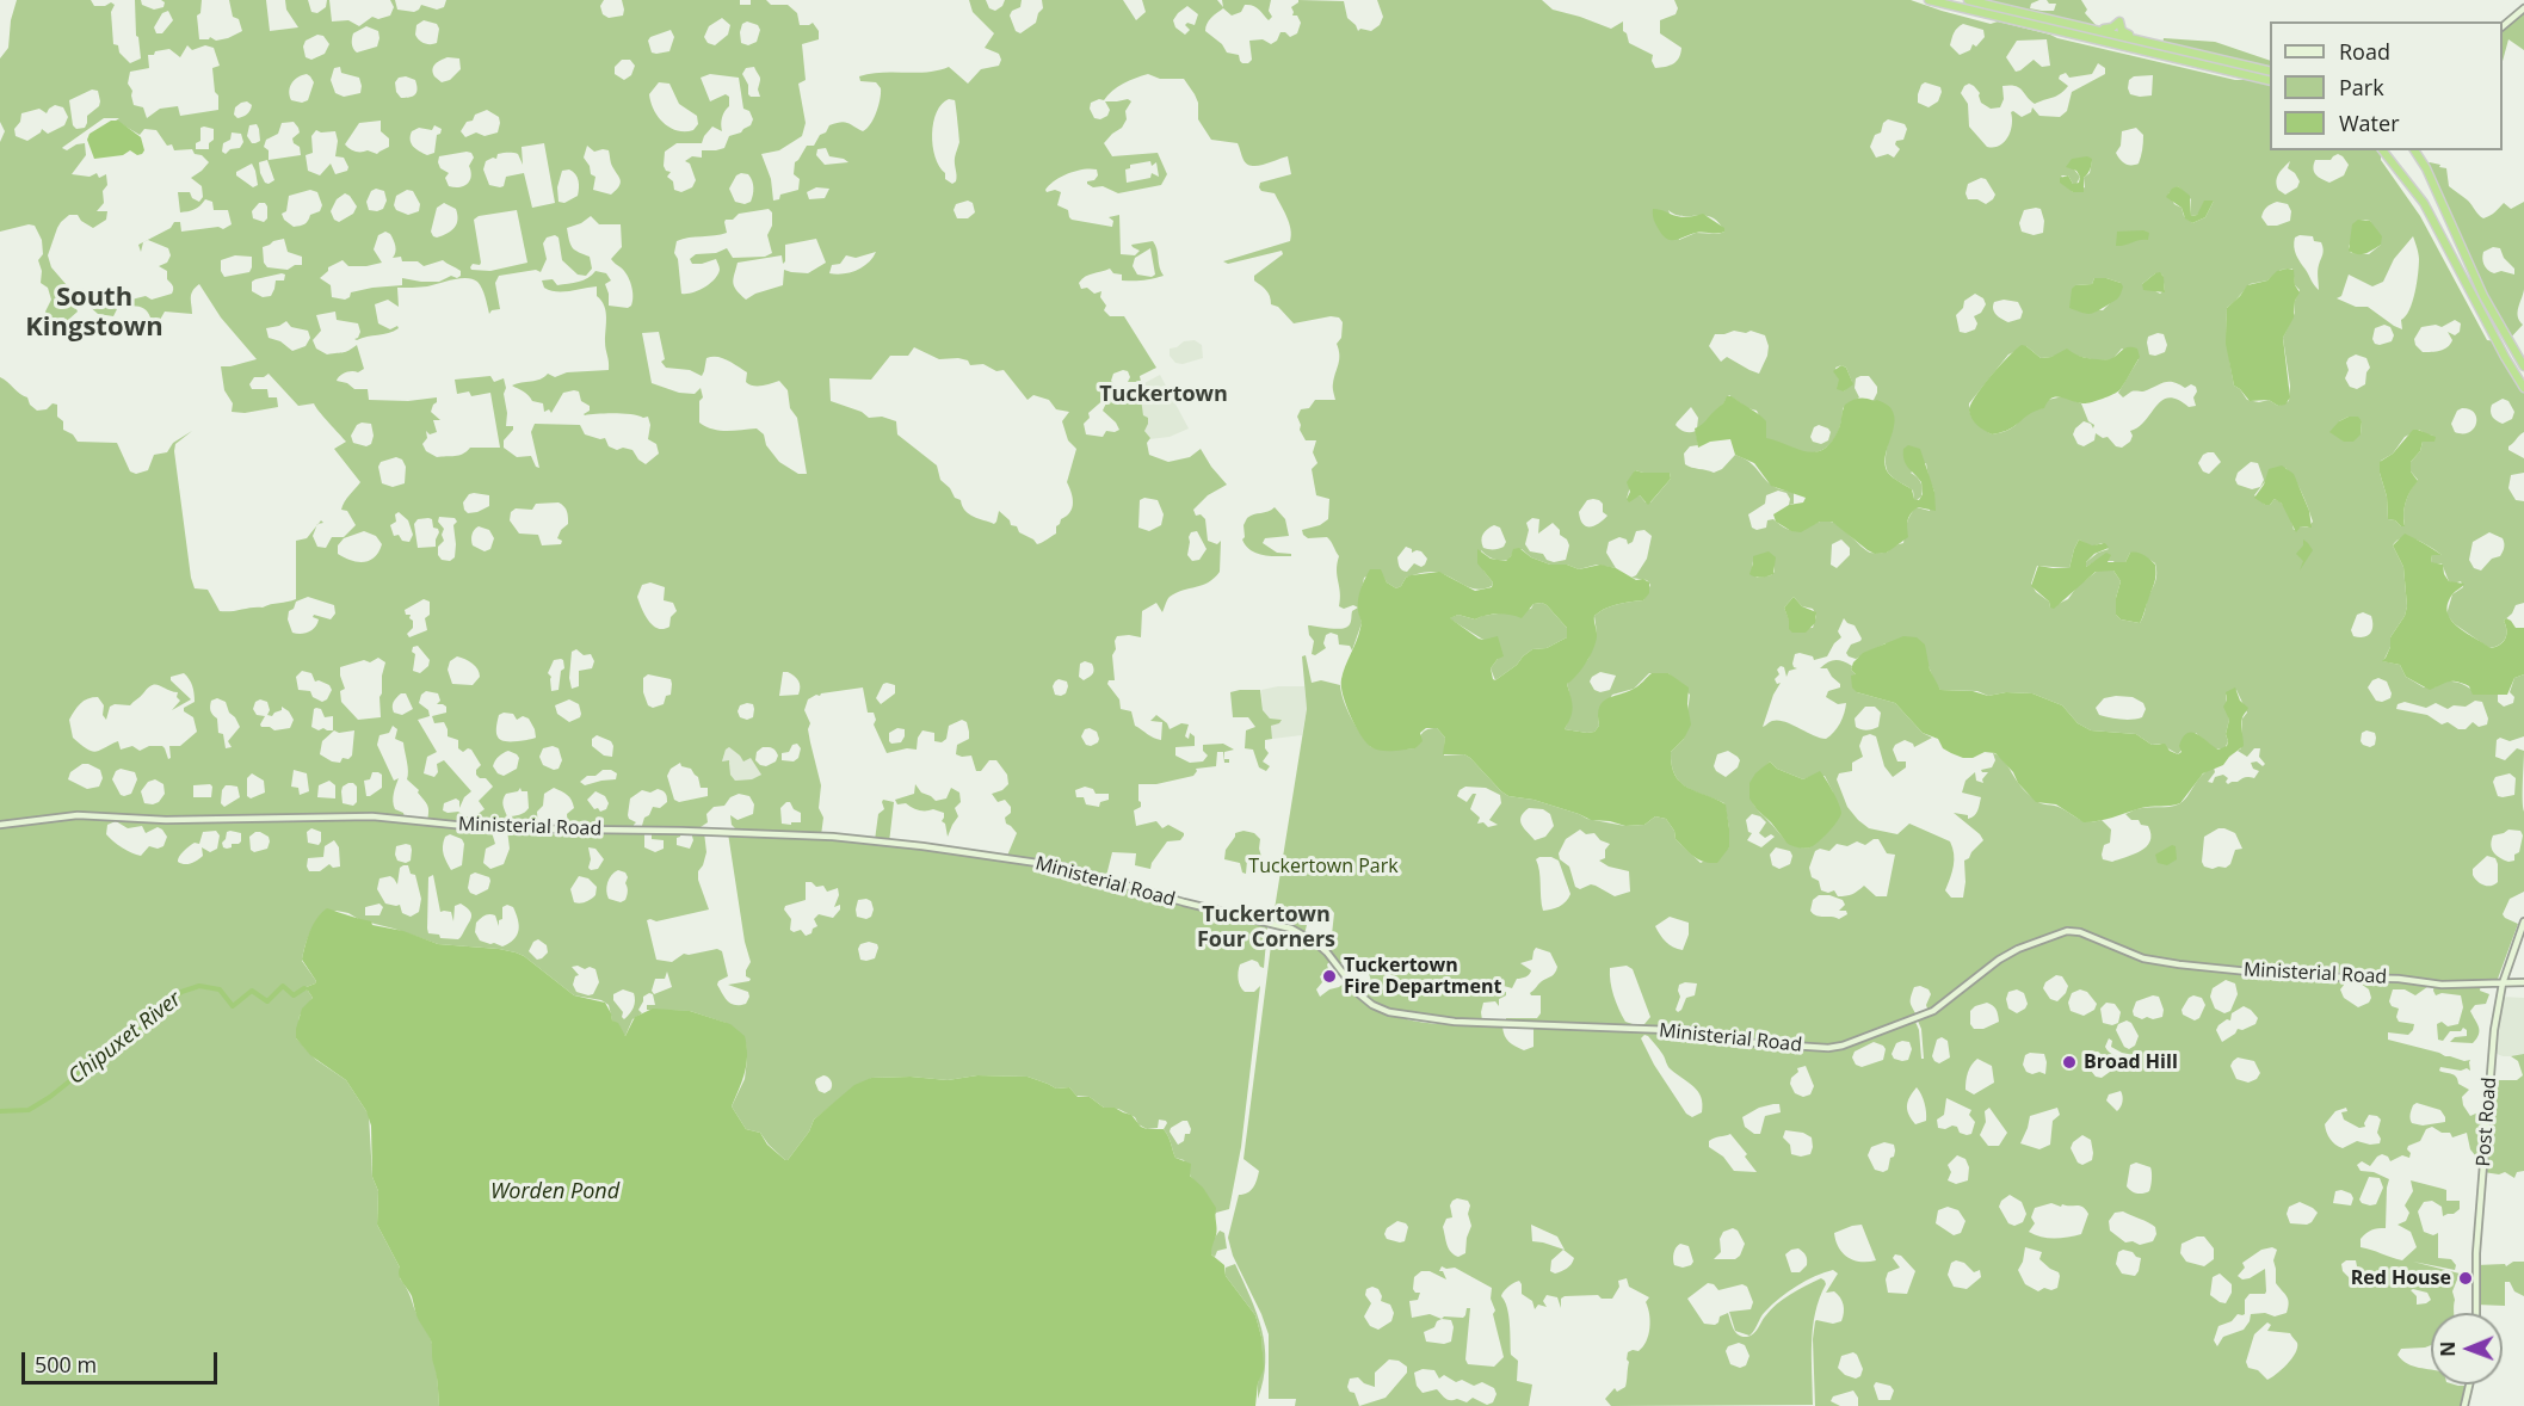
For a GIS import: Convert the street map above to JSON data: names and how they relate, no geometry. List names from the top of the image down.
{
  "streets": {
    "main road": ["Ministerial Road", "Post Road"]
  },
  "crossings": [
    ["Ministerial Road", "Post Road"]
  ],
  "districts": ["South Kingstown", "Tuckertown", "Tuckertown Four Corners"],
  "water": ["Chipuxet River", "Worden Pond"],
  "parks": ["Tuckertown Park"],
  "places": ["Tuckertown Fire Department", "Broad Hill", "Red House"],
  "legend": ["Road", "Park", "Water"],
  "scale_bar": "500 m",
  "north": "left"
}
